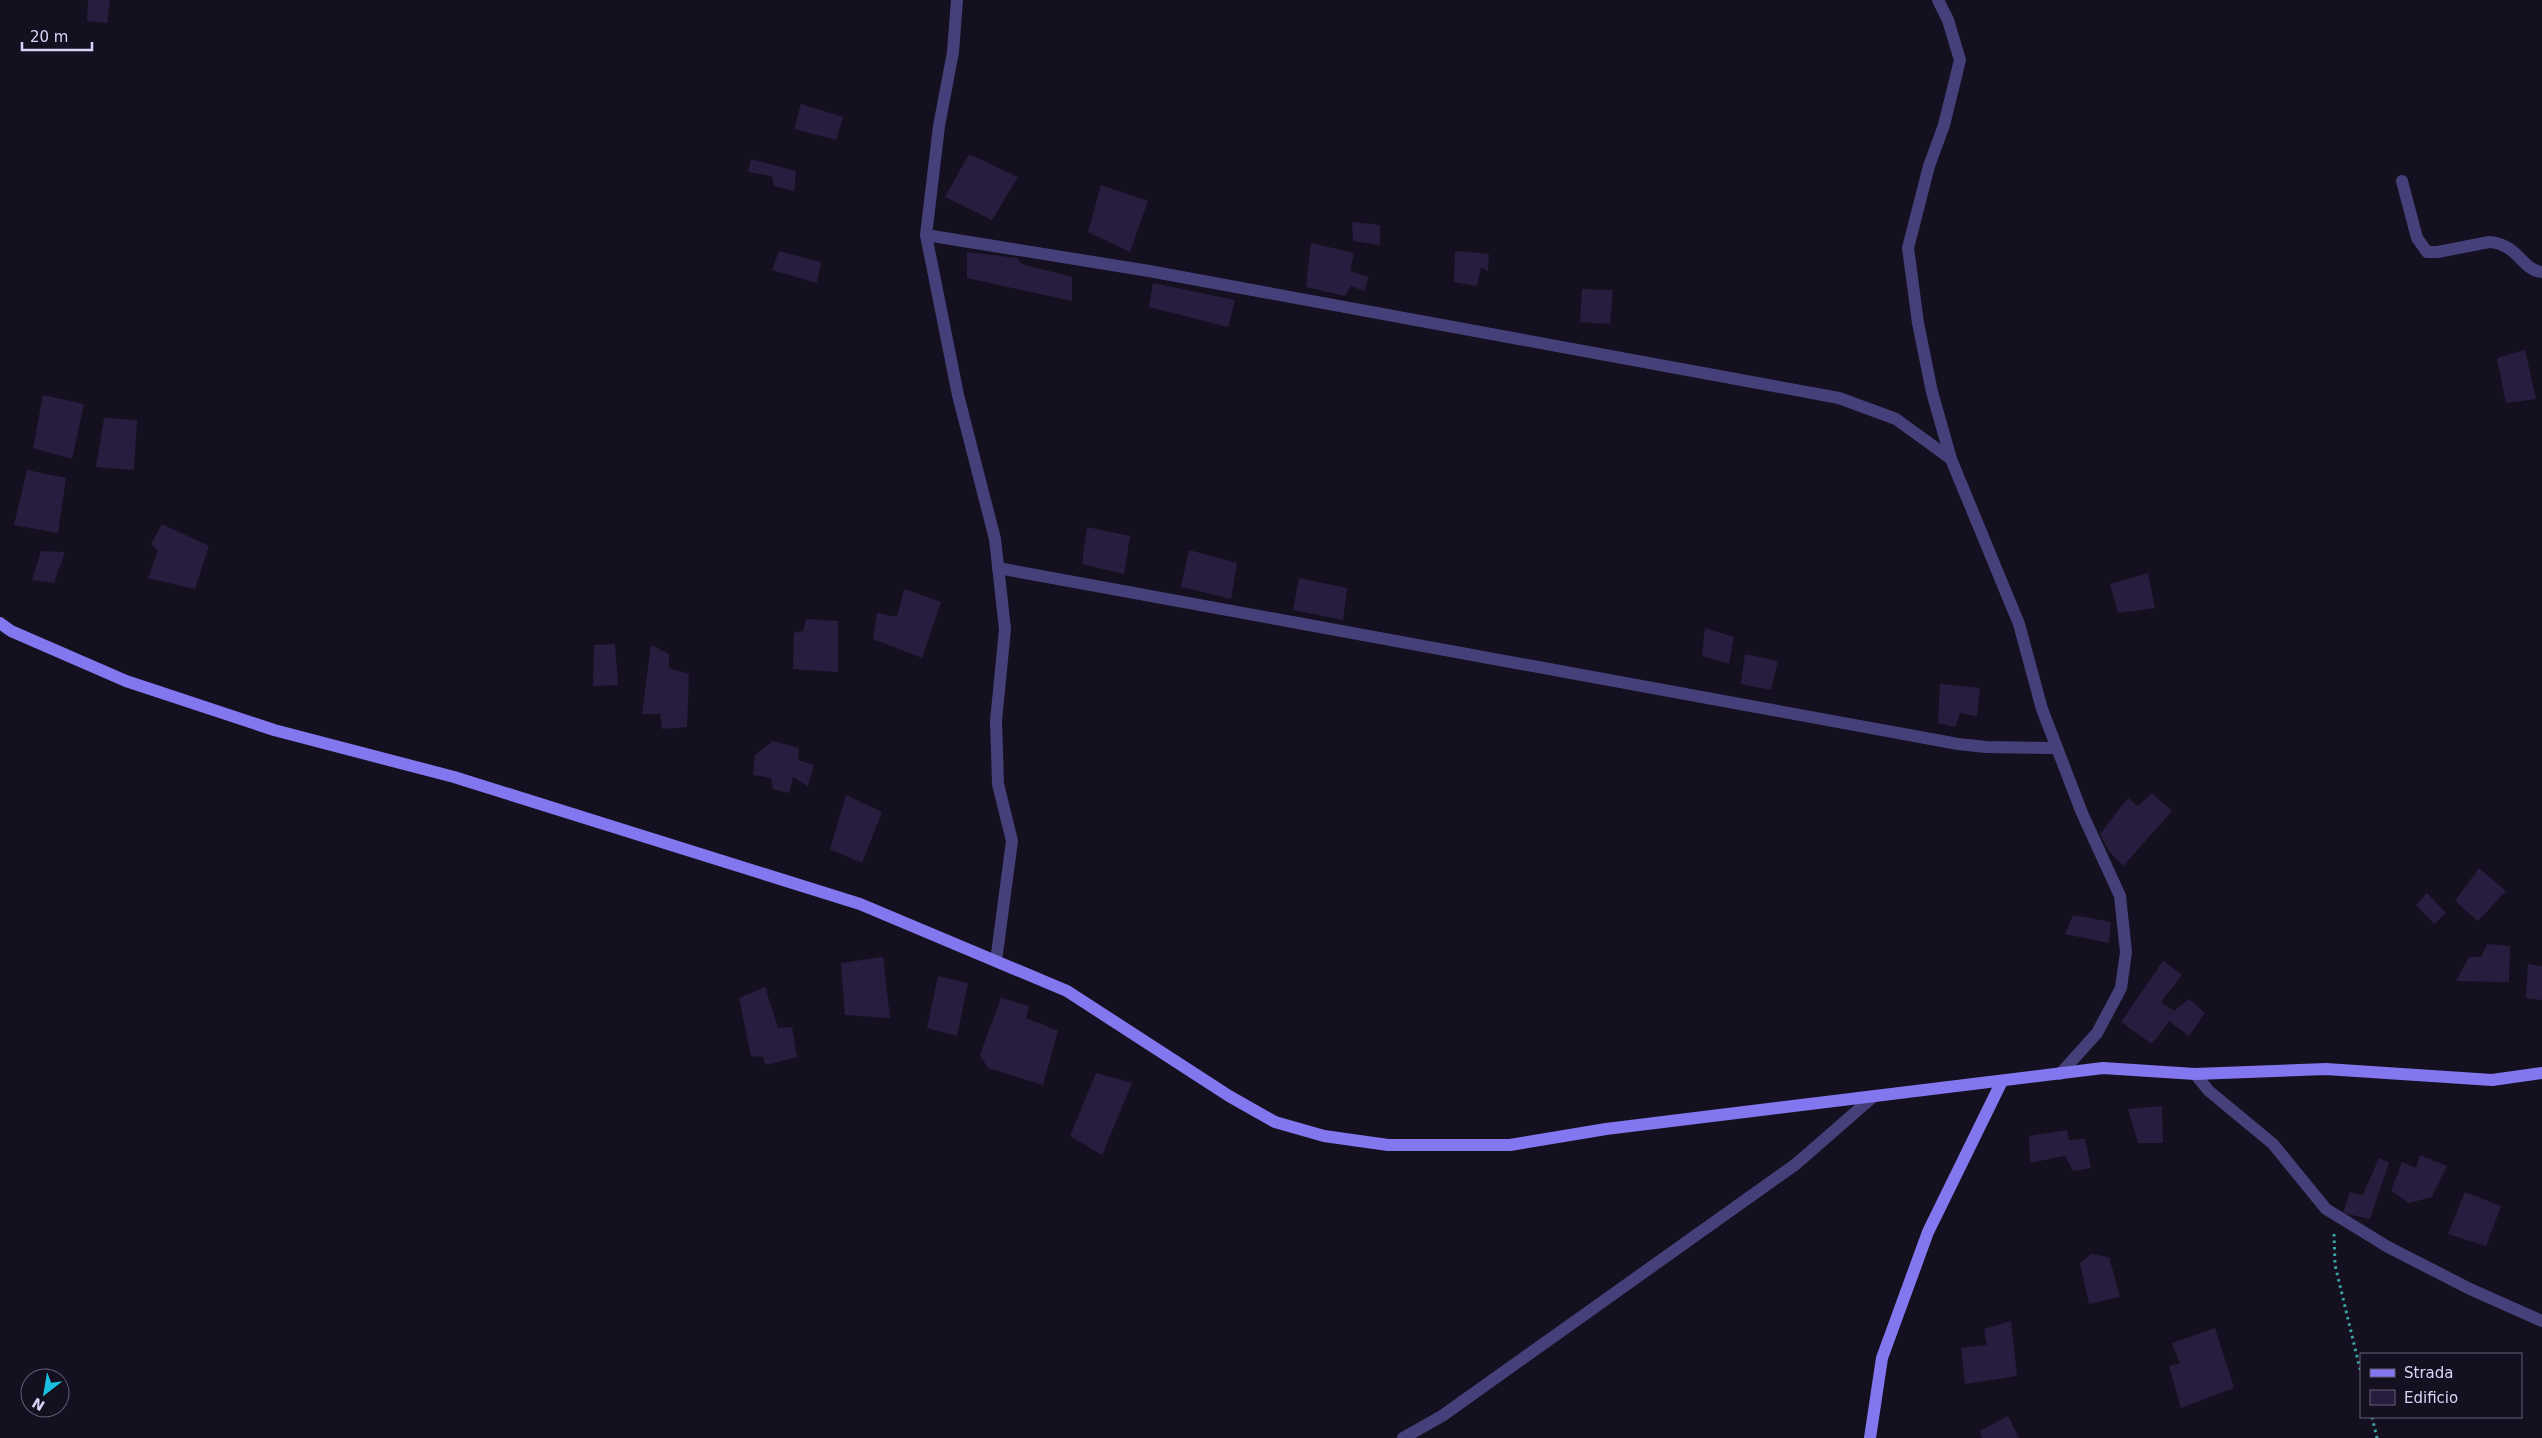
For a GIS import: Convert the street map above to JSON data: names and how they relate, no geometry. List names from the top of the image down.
{
  "legend": ["Strada", "Edificio"],
  "scale_bar": "20 m",
  "north": "bottom left"
}
